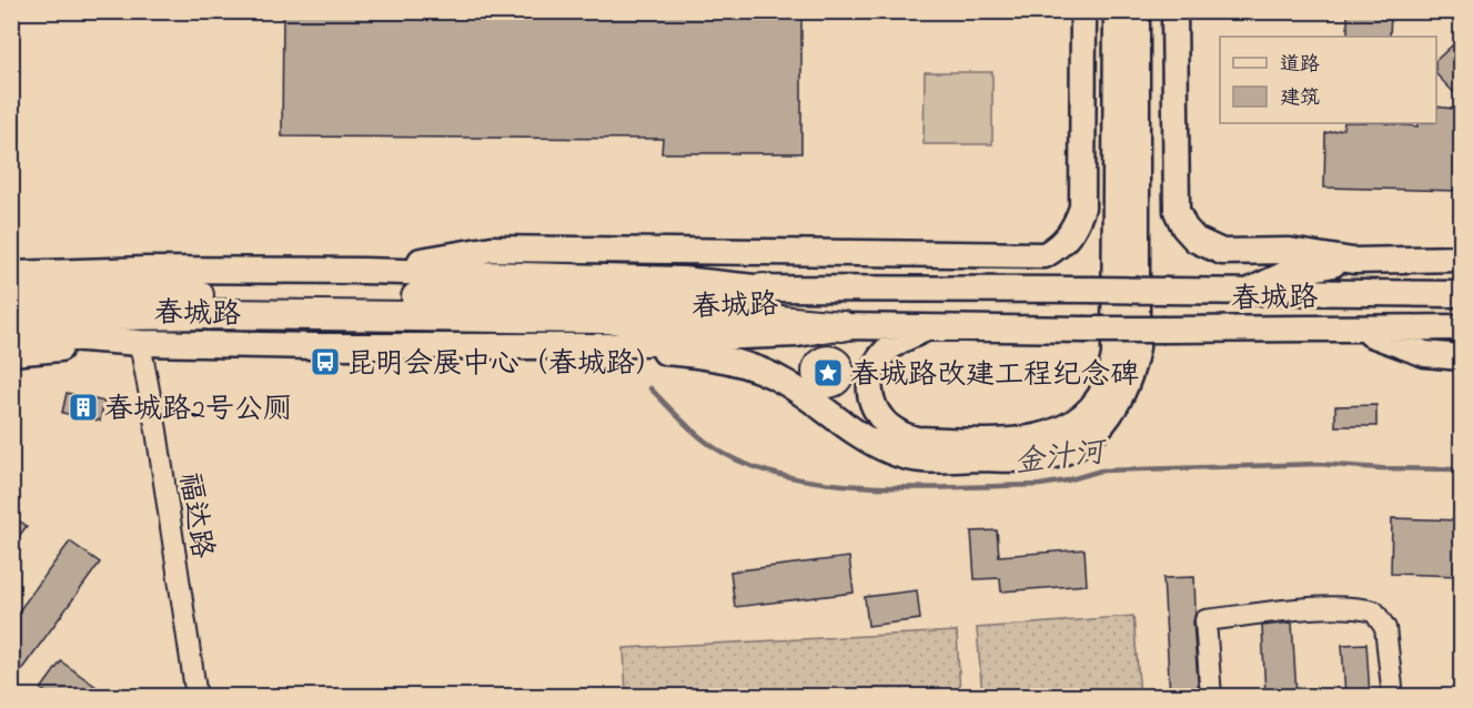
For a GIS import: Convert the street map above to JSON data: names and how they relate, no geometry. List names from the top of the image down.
{
  "streets": {
    "main road": ["春城路"],
    "street": ["福达路"]
  },
  "crossings": [
    ["春城路", "福达路"]
  ],
  "water": ["金汁河"],
  "places": {
    "bus stop": ["昆明会展中心（春城路）"],
    "place": ["春城路改建工程纪念碑"],
    "building": ["春城路2号公厕"]
  },
  "legend": ["道路", "建筑"]
}
